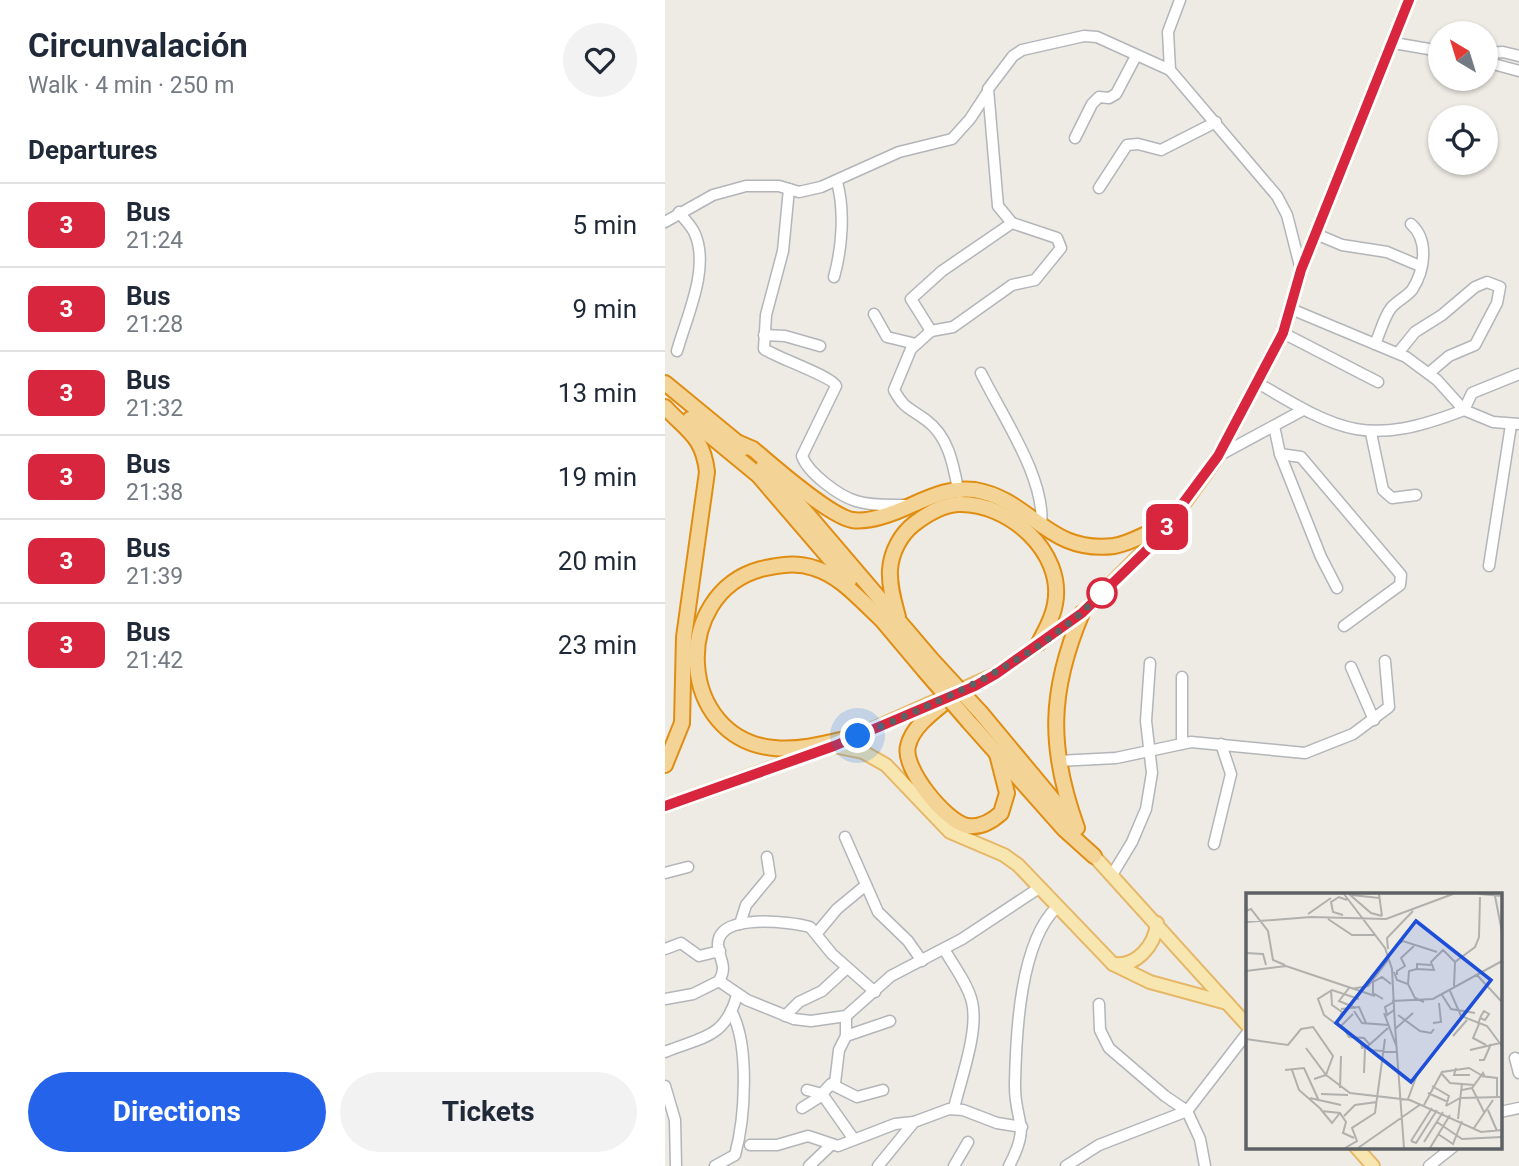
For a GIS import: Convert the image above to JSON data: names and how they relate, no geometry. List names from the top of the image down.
{
  "lines": ["bus line 3"],
  "north": "top left",
  "page": {
    "heading": [
      ["Circunvalación", "Walk · 4 min · 250 m"],
      "Departures"
    ],
    "on_map": "3",
    "list": [
      {
        "mark": "3",
        "name": "Bus",
        "note": "21:24",
        "value": "5 min"
      },
      {
        "mark": "3",
        "name": "Bus",
        "note": "21:28",
        "value": "9 min"
      },
      {
        "mark": "3",
        "name": "Bus",
        "note": "21:32",
        "value": "13 min"
      },
      {
        "mark": "3",
        "name": "Bus",
        "note": "21:38",
        "value": "19 min"
      },
      {
        "mark": "3",
        "name": "Bus",
        "note": "21:39",
        "value": "20 min"
      },
      {
        "mark": "3",
        "name": "Bus",
        "note": "21:42",
        "value": "23 min"
      }
    ],
    "buttons": ["Directions", "Tickets"]
  }
}
